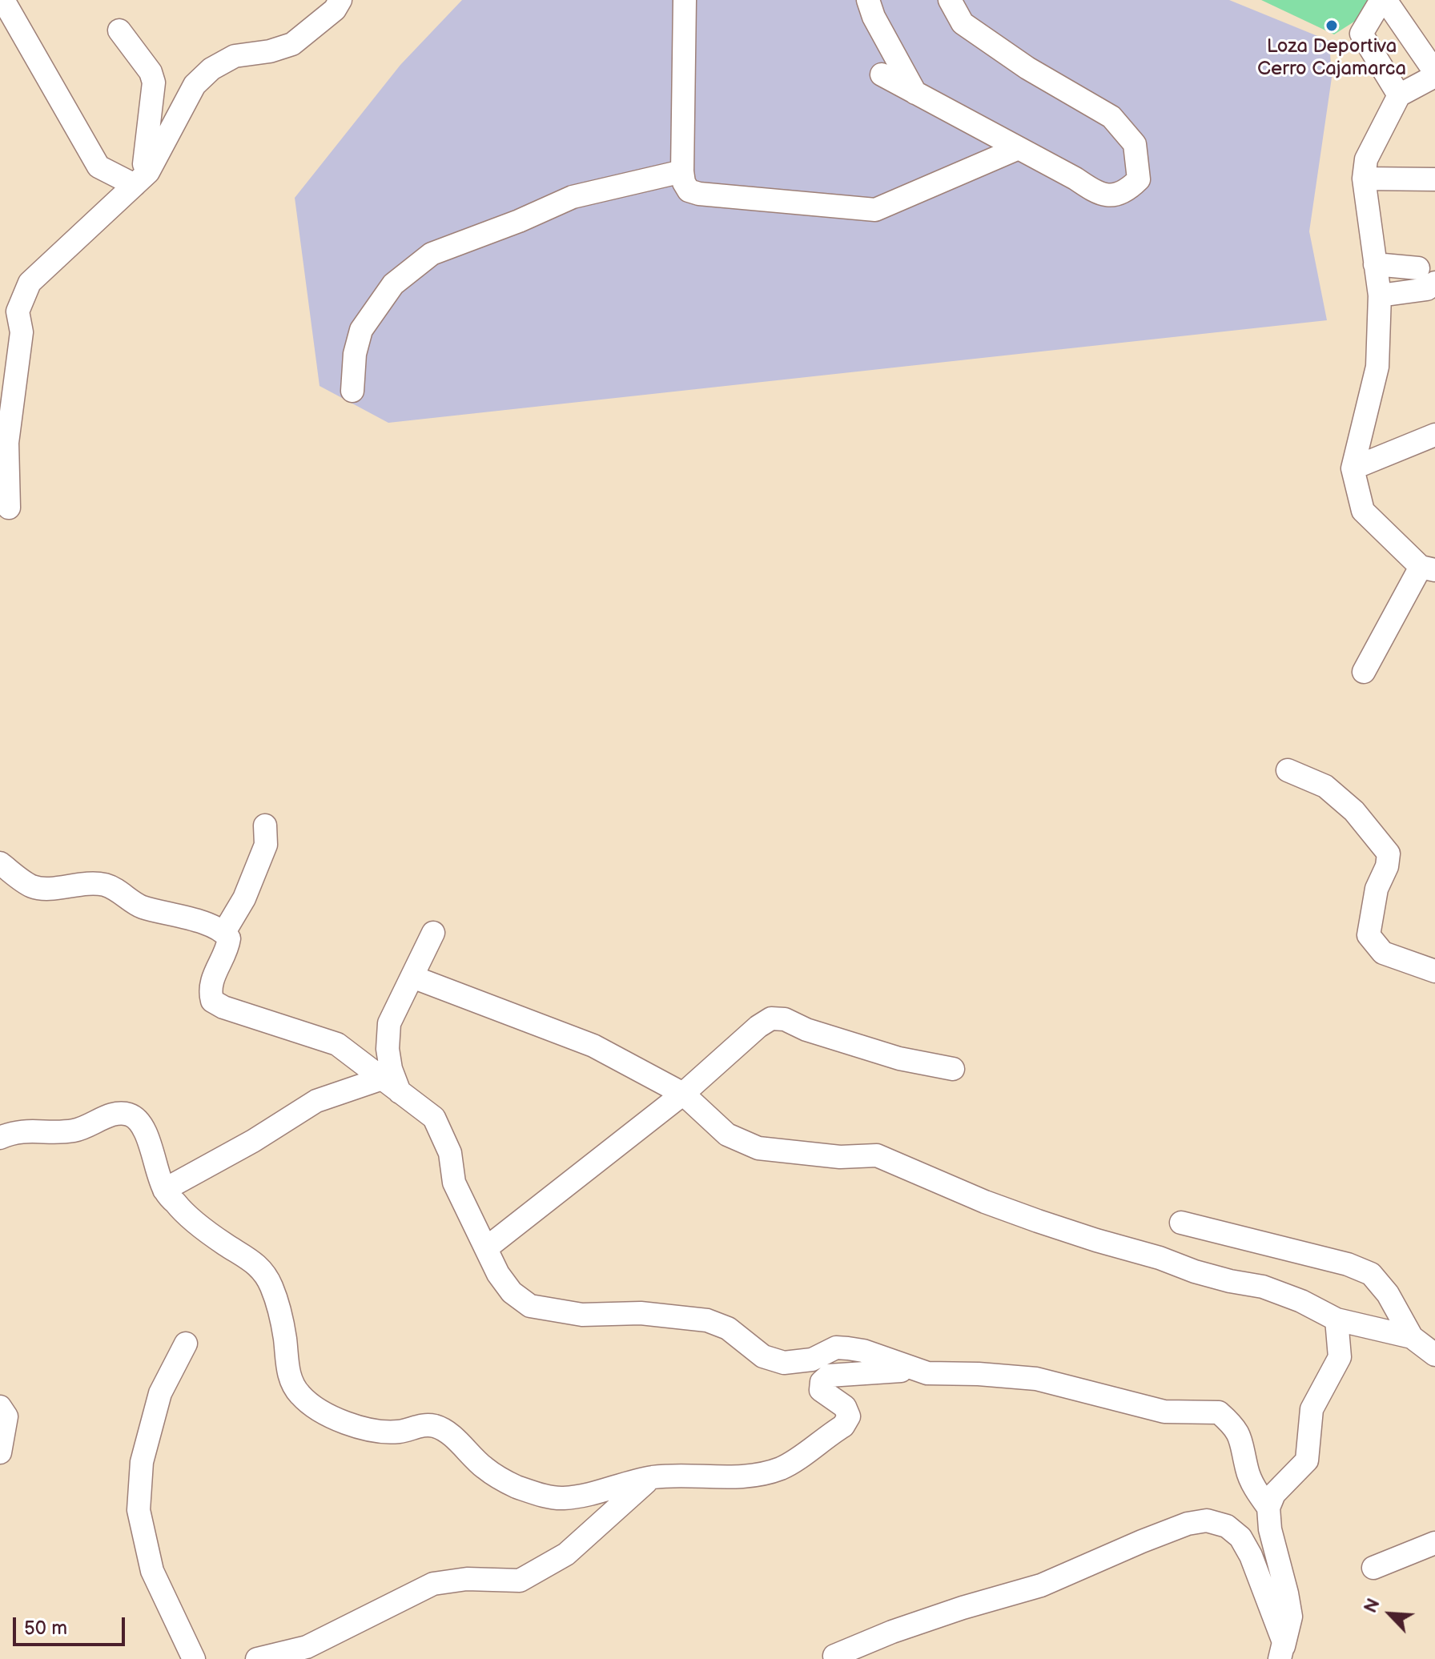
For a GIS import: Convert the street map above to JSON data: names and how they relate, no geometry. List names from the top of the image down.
{
  "places": ["Loza Deportiva Cerro Cajamarca"],
  "scale_bar": "50 m",
  "north": "top left"
}
